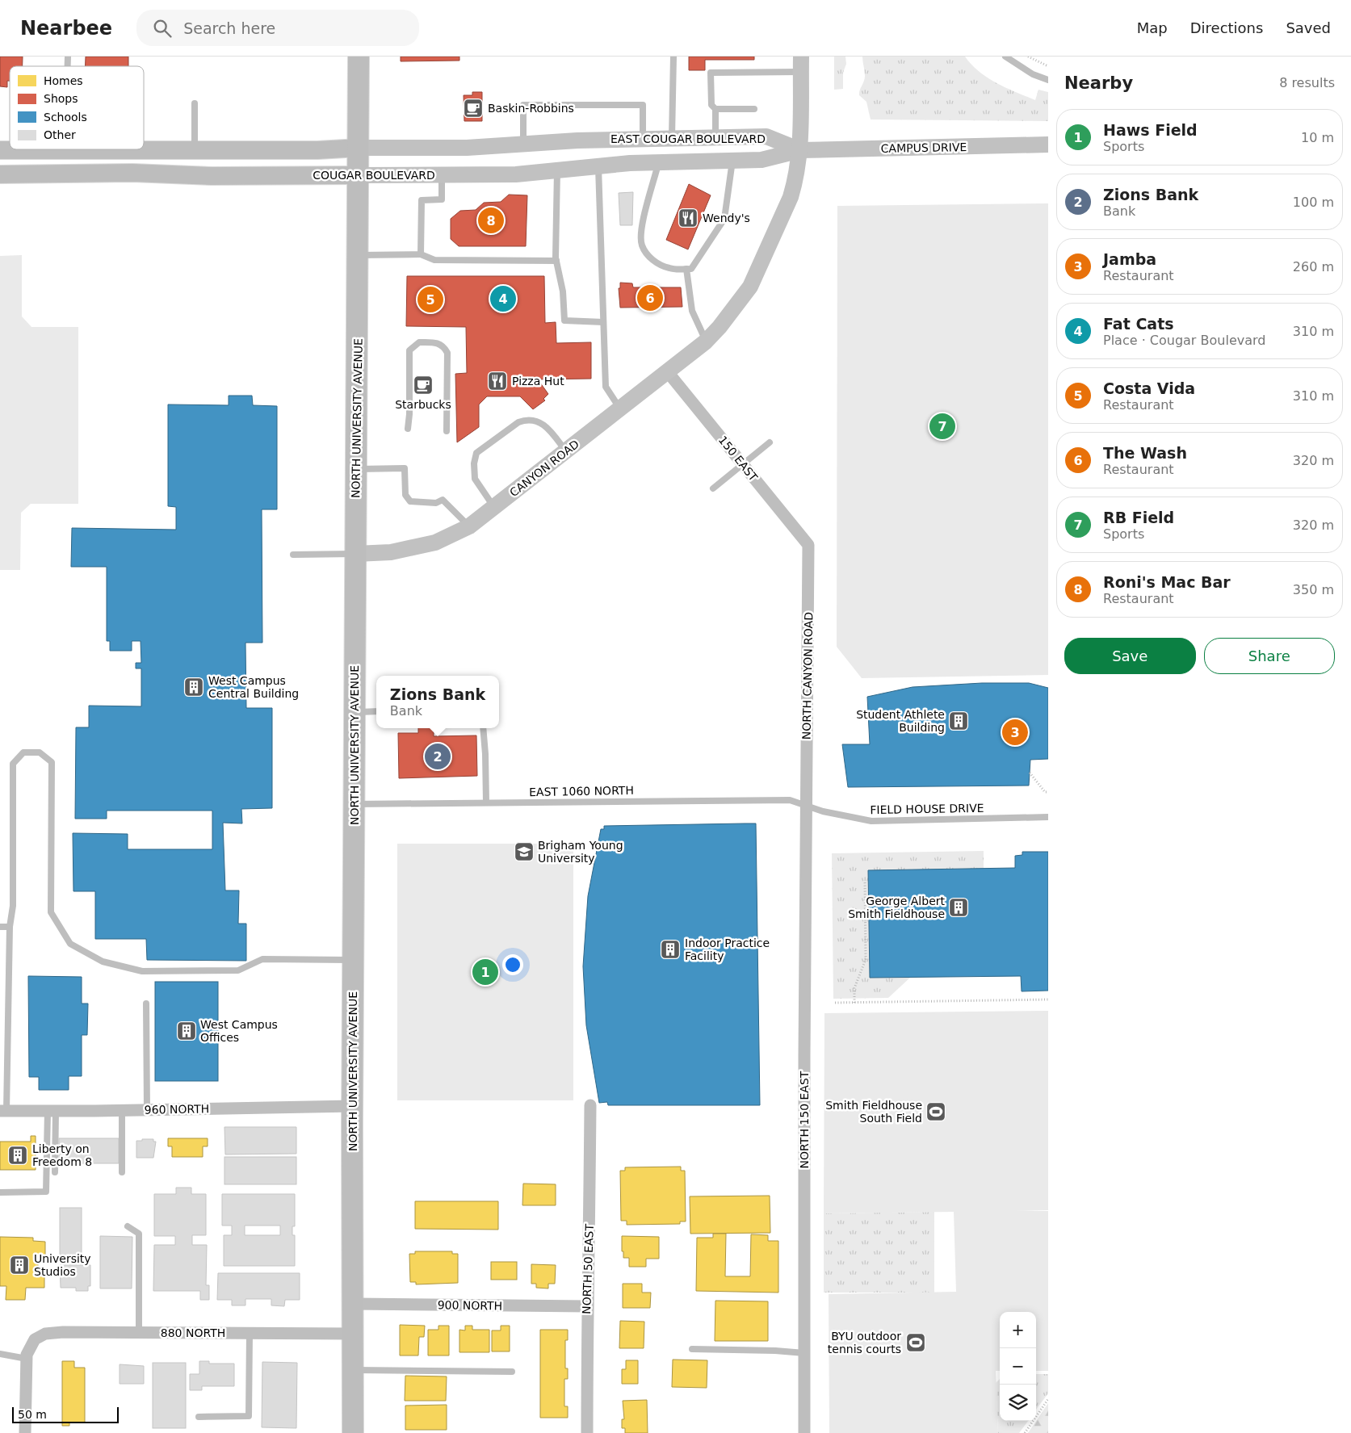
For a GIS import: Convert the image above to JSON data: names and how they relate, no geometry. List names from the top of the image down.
{
  "streets": {
    "highway": ["NORTH UNIVERSITY AVENUE"],
    "main road": [
      "EAST COUGAR BOULEVARD",
      "CAMPUS DRIVE",
      "COUGAR BOULEVARD",
      "CANYON ROAD"
    ],
    "street": [
      "150 EAST",
      "NORTH CANYON ROAD",
      "960 NORTH",
      "NORTH 150 EAST",
      "NORTH 50 EAST",
      "900 NORTH",
      "880 NORTH"
    ],
    "lane": ["EAST 1060 NORTH", "FIELD HOUSE DRIVE"]
  },
  "crossings": [
    ["EAST COUGAR BOULEVARD", "CAMPUS DRIVE"],
    ["EAST COUGAR BOULEVARD", "COUGAR BOULEVARD"],
    ["EAST COUGAR BOULEVARD", "NORTH UNIVERSITY AVENUE"],
    ["EAST COUGAR BOULEVARD", "CANYON ROAD"],
    ["CAMPUS DRIVE", "CANYON ROAD"],
    ["COUGAR BOULEVARD", "NORTH UNIVERSITY AVENUE"],
    ["NORTH UNIVERSITY AVENUE", "CANYON ROAD"],
    ["NORTH UNIVERSITY AVENUE", "EAST 1060 NORTH"],
    ["NORTH UNIVERSITY AVENUE", "960 NORTH"],
    ["NORTH UNIVERSITY AVENUE", "900 NORTH"],
    ["NORTH UNIVERSITY AVENUE", "880 NORTH"],
    ["150 EAST", "CANYON ROAD"],
    ["150 EAST", "NORTH CANYON ROAD"],
    ["NORTH CANYON ROAD", "EAST 1060 NORTH"],
    ["NORTH CANYON ROAD", "FIELD HOUSE DRIVE"],
    ["NORTH CANYON ROAD", "NORTH 150 EAST"],
    ["EAST 1060 NORTH", "FIELD HOUSE DRIVE"],
    ["EAST 1060 NORTH", "NORTH 150 EAST"],
    ["FIELD HOUSE DRIVE", "NORTH 150 EAST"],
    ["NORTH 50 EAST", "900 NORTH"]
  ],
  "places": {
    "cafe": ["Baskin-Robbins", "Starbucks"],
    "restaurant": ["Wendy's", "Pizza Hut"],
    "building": [
      "West Campus Central Building",
      "Student Athlete Building",
      "George Albert Smith Fieldhouse",
      "Indoor Practice Facility",
      "West Campus Offices",
      "Liberty on Freedom 8",
      "University Studios"
    ],
    "school or university": ["Brigham Young University"],
    "sports": ["Smith Fieldhouse South Field", "BYU outdoor tennis courts"]
  },
  "legend": [
    "Homes",
    "Shops",
    "Schools",
    "Other"
  ],
  "scale_bar": "50 m",
  "page": {
    "header": "Nearbee",
    "search": "Search here",
    "nav": ["Map", "Directions", "Saved"],
    "heading": ["Nearby", "8 results"],
    "list": [
      {
        "mark": "1",
        "name": "Haws Field",
        "note": "Sports",
        "value": "10 m"
      },
      {
        "mark": "2",
        "name": "Zions Bank",
        "note": "Bank",
        "value": "100 m"
      },
      {
        "mark": "3",
        "name": "Jamba",
        "note": "Restaurant",
        "value": "260 m"
      },
      {
        "mark": "4",
        "name": "Fat Cats",
        "note": "Place · Cougar Boulevard",
        "value": "310 m"
      },
      {
        "mark": "5",
        "name": "Costa Vida",
        "note": "Restaurant",
        "value": "310 m"
      },
      {
        "mark": "6",
        "name": "The Wash",
        "note": "Restaurant",
        "value": "320 m"
      },
      {
        "mark": "7",
        "name": "RB Field",
        "note": "Sports",
        "value": "320 m"
      },
      {
        "mark": "8",
        "name": "Roni's Mac Bar",
        "note": "Restaurant",
        "value": "350 m"
      }
    ],
    "pins": [
      "8",
      "6",
      "4",
      "5",
      "7",
      "3",
      "2",
      "1"
    ],
    "buttons": ["Save", "Share"],
    "popup": ["Zions Bank", "Bank"],
    "map_buttons": ["+", "−"],
    "scale": "50 m"
  }
}
